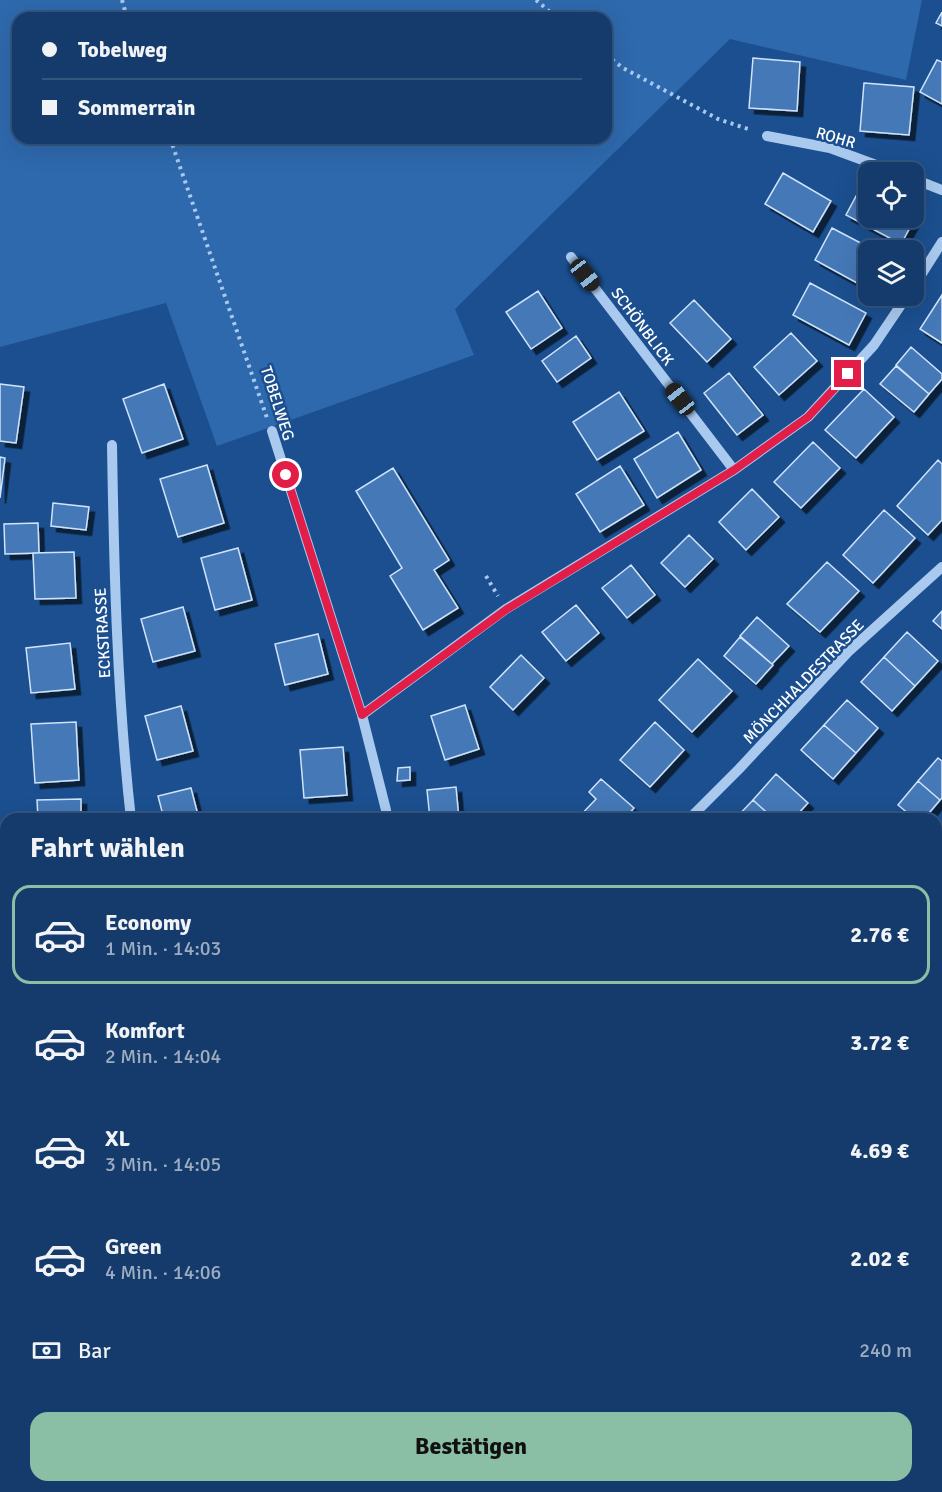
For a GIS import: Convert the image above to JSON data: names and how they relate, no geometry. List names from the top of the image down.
{
  "streets": {
    "street": [
      "ROHR",
      "SCHÖNBLICK",
      "TOBELWEG",
      "ECKSTRASSE",
      "MÖNCHHALDESTRASSE"
    ]
  },
  "page": {
    "banner": ["Tobelweg", "Sommerrain"],
    "heading": "Fahrt wählen",
    "list": [
      {
        "name": "Economy",
        "note": "1 Min. · 14:03",
        "value": "2.76 €"
      },
      {
        "name": "Komfort",
        "note": "2 Min. · 14:04",
        "value": "3.72 €"
      },
      {
        "name": "XL",
        "note": "3 Min. · 14:05",
        "value": "4.69 €"
      },
      {
        "name": "Green",
        "note": "4 Min. · 14:06",
        "value": "2.02 €"
      }
    ],
    "pay": ["Bar", "240 m"],
    "buttons": "Bestätigen"
  }
}
